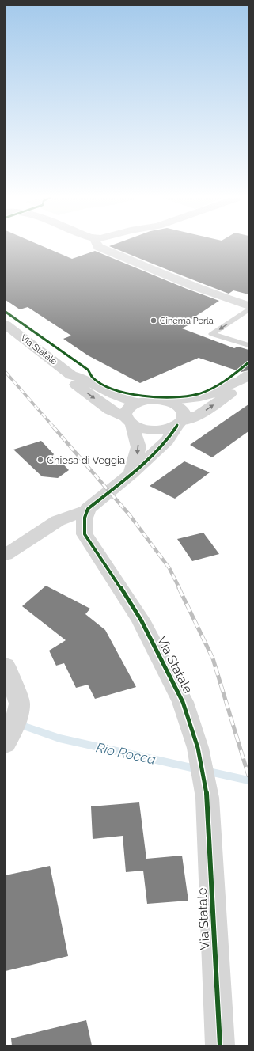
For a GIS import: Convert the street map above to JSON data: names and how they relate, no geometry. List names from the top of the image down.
{
  "streets": {
    "street": ["Via Statale"]
  },
  "water": ["Rio Rocca"],
  "places": ["Cinema Perla", "Chiesa di Veggia"]
}
